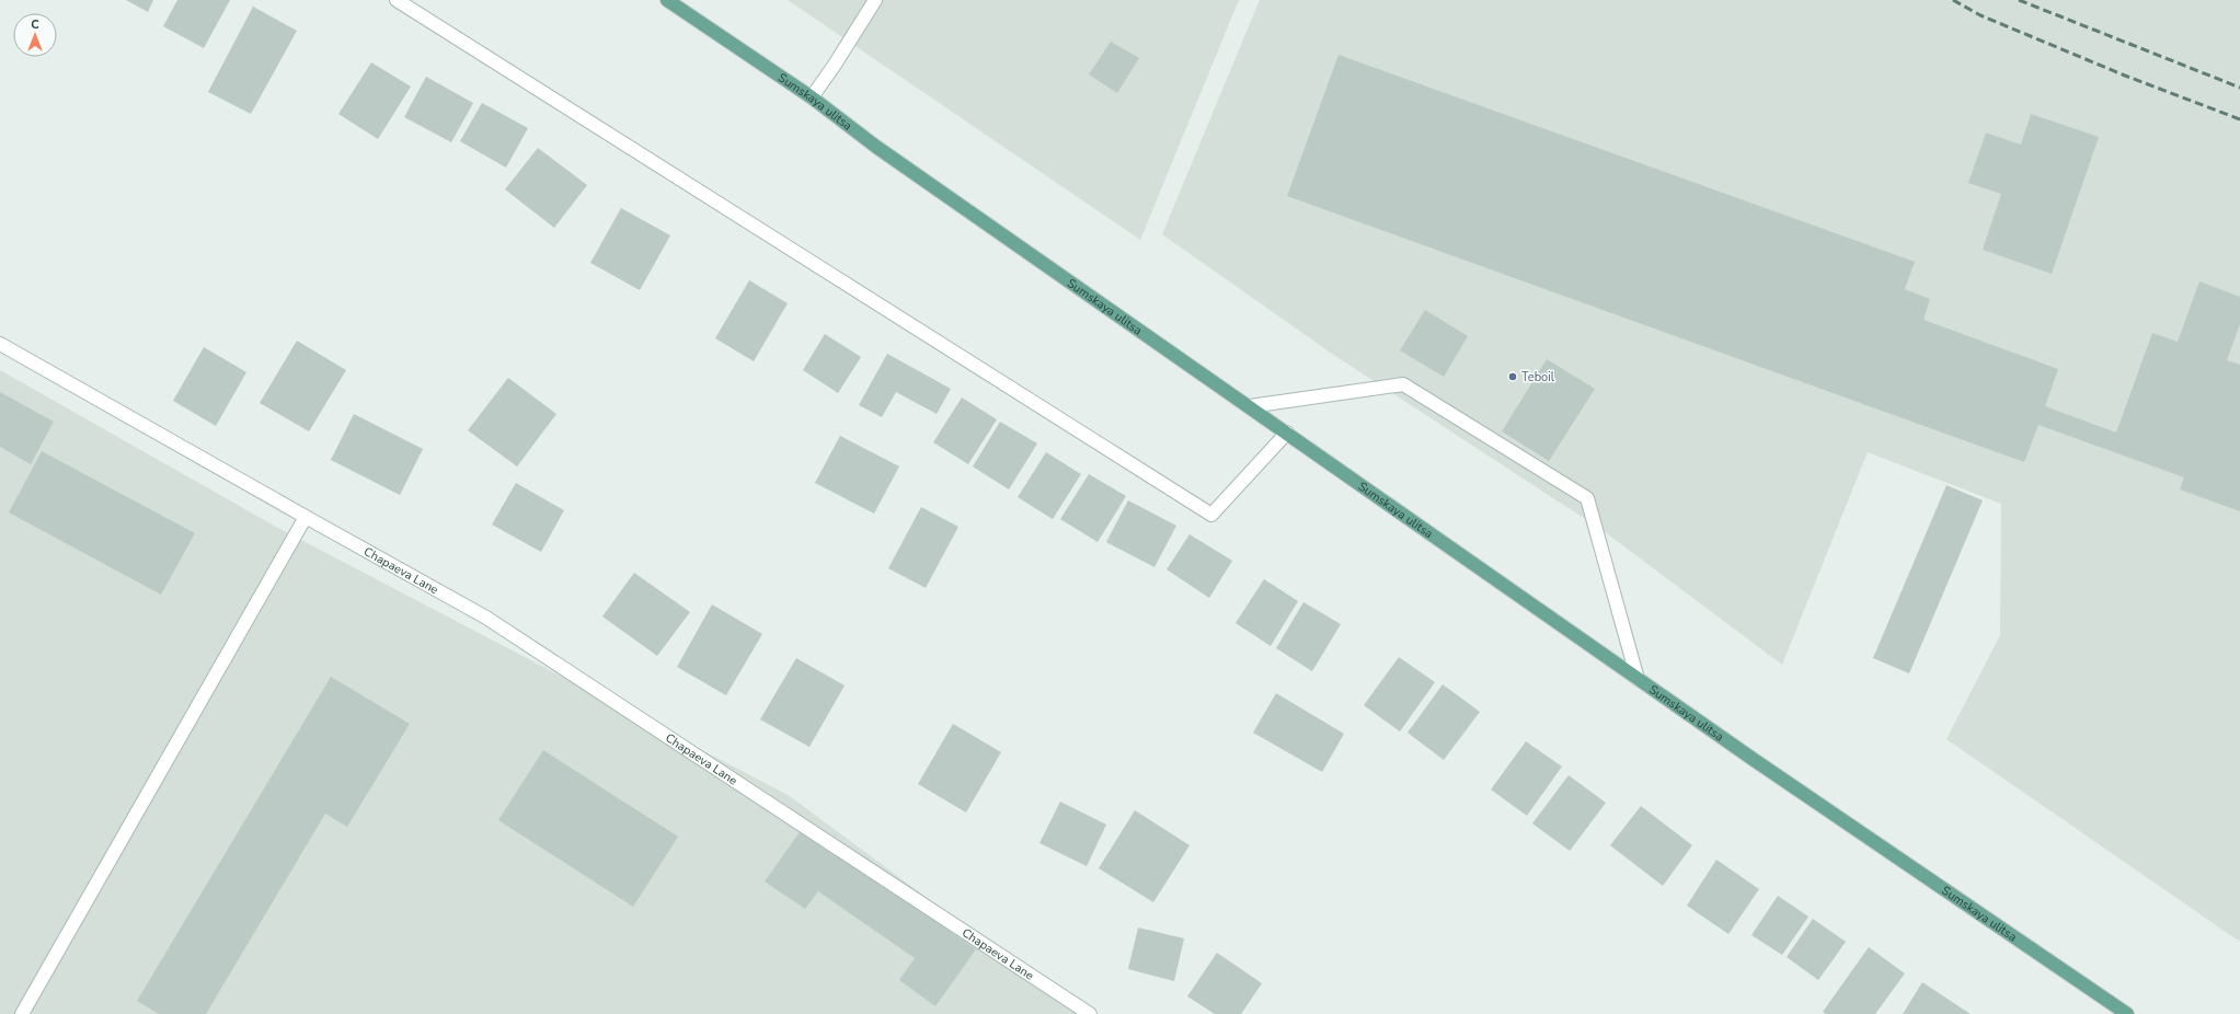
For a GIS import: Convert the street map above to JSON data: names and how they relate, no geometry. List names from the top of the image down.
{
  "streets": {
    "main road": ["Sumskaya ulitsa"],
    "street": ["Chapaeva Lane"]
  },
  "places": ["Teboil"],
  "north": "top"
}
